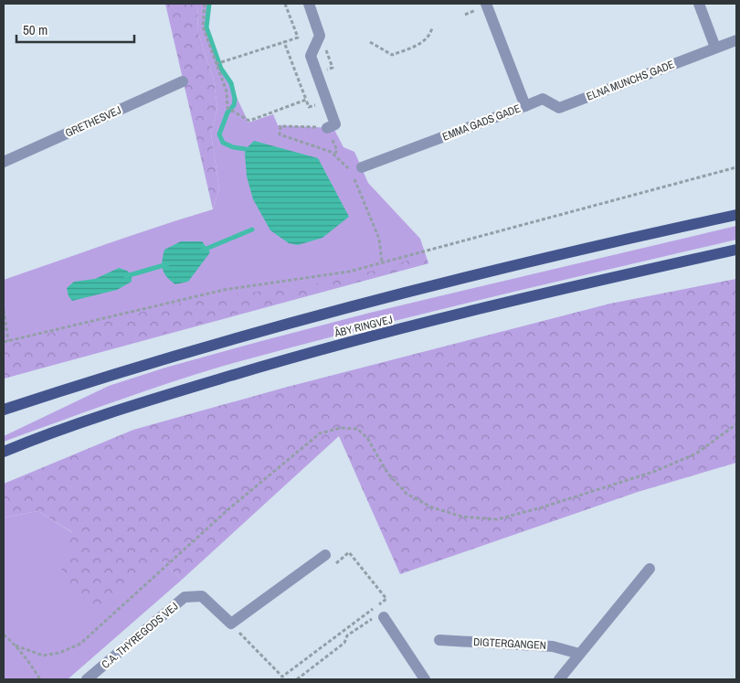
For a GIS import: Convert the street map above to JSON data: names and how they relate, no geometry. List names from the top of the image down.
{
  "streets": {
    "main road": ["ÅBY RINGVEJ"],
    "street": [
      "ELNA MUNCHS GADE",
      "GRETHESVEJ",
      "EMMA GADS GADE",
      "C.A. THYREGODS VEJ",
      "DIGTERGANGEN"
    ]
  },
  "crossings": [
    ["ELNA MUNCHS GADE", "EMMA GADS GADE"]
  ],
  "scale_bar": "50 m"
}
